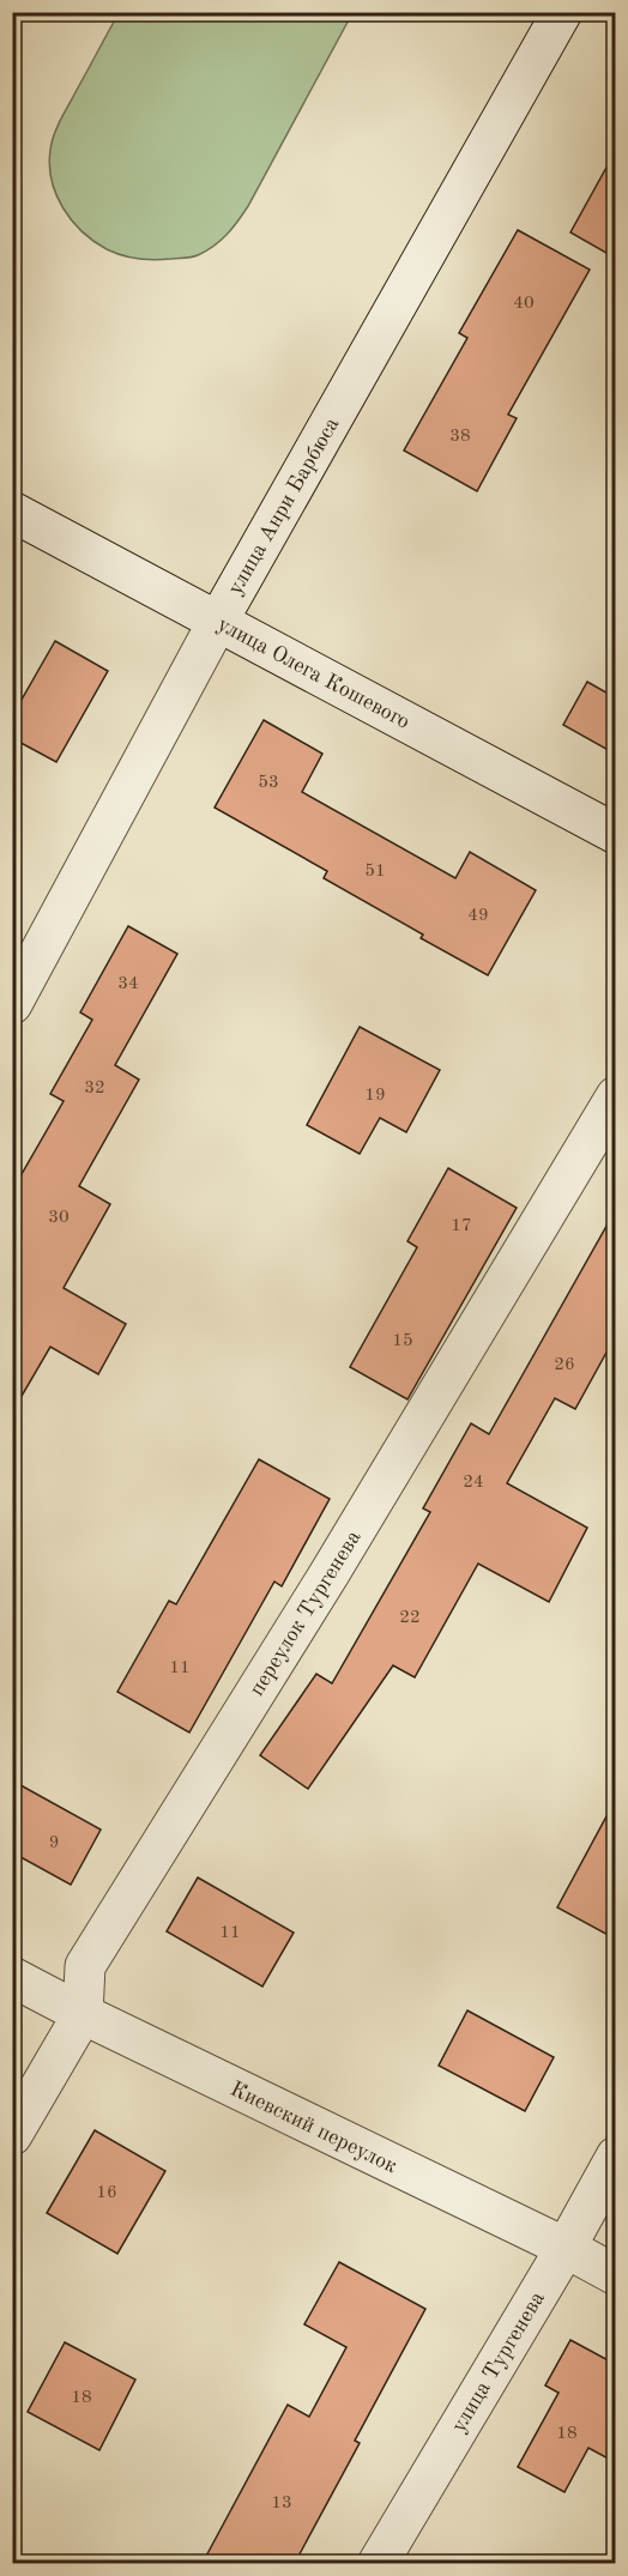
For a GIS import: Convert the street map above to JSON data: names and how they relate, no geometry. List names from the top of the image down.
{
  "streets": {
    "street": [
      "улица Анри Барбюса",
      "улица Олега Кошевого",
      "переулок Тургенева",
      "Киевский переулок",
      "улица Тургенева"
    ]
  },
  "crossings": [
    ["улица Анри Барбюса", "улица Олега Кошевого"],
    ["переулок Тургенева", "Киевский переулок"],
    ["Киевский переулок", "улица Тургенева"]
  ],
  "house_numbers": [
    "40",
    "38",
    "53",
    "51",
    "49",
    "34",
    "32",
    "19",
    "30",
    "17",
    "15",
    "26",
    "24",
    "22",
    "11",
    "9",
    "11",
    "16",
    "18",
    "18",
    "13"
  ]
}
